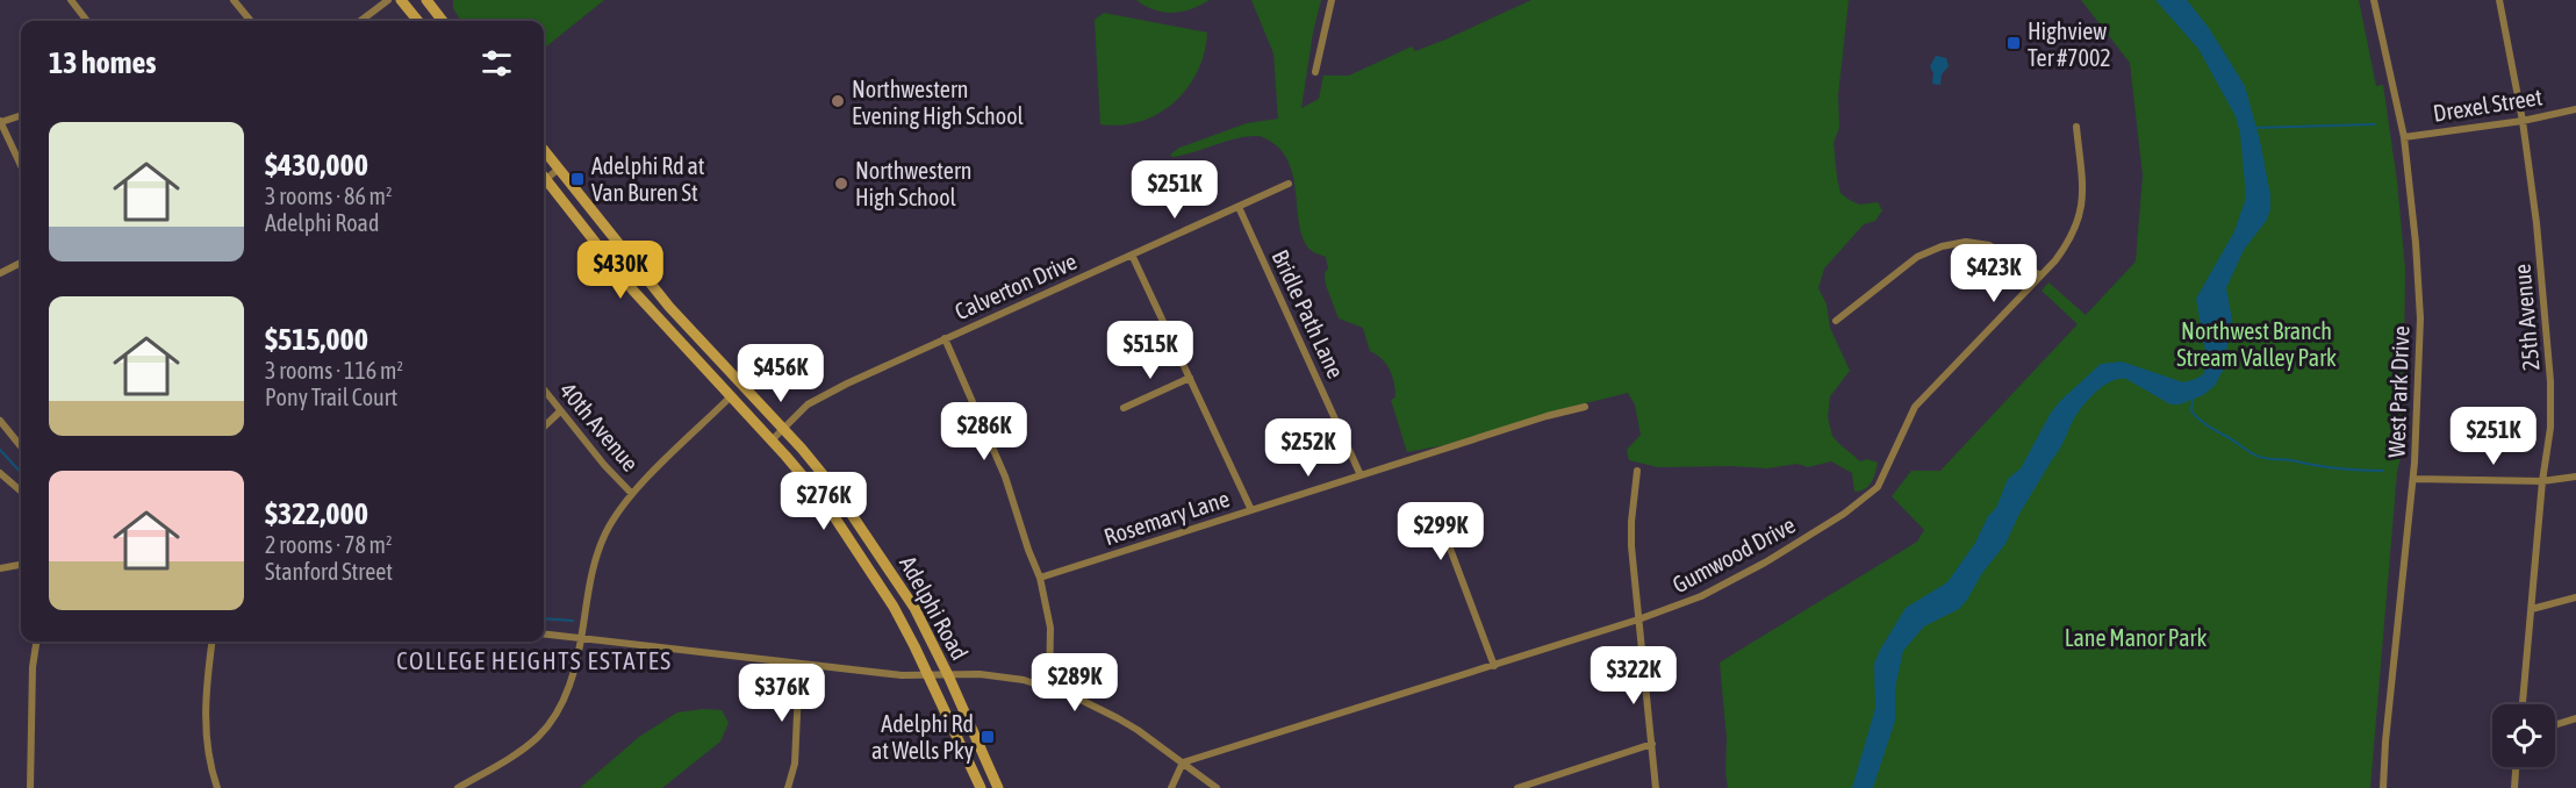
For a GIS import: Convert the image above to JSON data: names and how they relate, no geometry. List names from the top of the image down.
{
  "streets": {
    "main road": ["Adelphi Road"],
    "street": [
      "Drexel Street",
      "Calverton Drive",
      "Bridle Path Lane",
      "25th Avenue",
      "West Park Drive",
      "40th Avenue",
      "Rosemary Lane",
      "Gumwood Drive"
    ]
  },
  "crossings": [
    ["Drexel Street", "25th Avenue"],
    ["Drexel Street", "West Park Drive"],
    ["Calverton Drive", "Bridle Path Lane"],
    ["Calverton Drive", "Adelphi Road"],
    ["Bridle Path Lane", "Rosemary Lane"]
  ],
  "districts": ["COLLEGE HEIGHTS ESTATES"],
  "parks": ["Northwest Branch Stream Valley Park", "Lane Manor Park"],
  "places": {
    "transit": ["Highview Ter #7002", "Adelphi Rd at Van Buren St", "Adelphi Rd at Wells Pky"],
    "other": ["Northwestern Evening High School", "Northwestern High School"]
  },
  "page": {
    "heading": "13 homes",
    "list": [
      {
        "name": "$430,000",
        "note": "3 rooms · 86 m² · Adelphi Road"
      },
      {
        "name": "$515,000",
        "note": "3 rooms · 116 m² · Pony Trail Court"
      },
      {
        "name": "$322,000",
        "note": "2 rooms · 78 m² · Stanford Street"
      }
    ],
    "price": [
      "$251K",
      "$430K",
      "$423K",
      "$515K",
      "$456K",
      "$286K",
      "$251K",
      "$252K",
      "$276K",
      "$299K",
      "$322K",
      "$289K",
      "$376K"
    ]
  }
}
